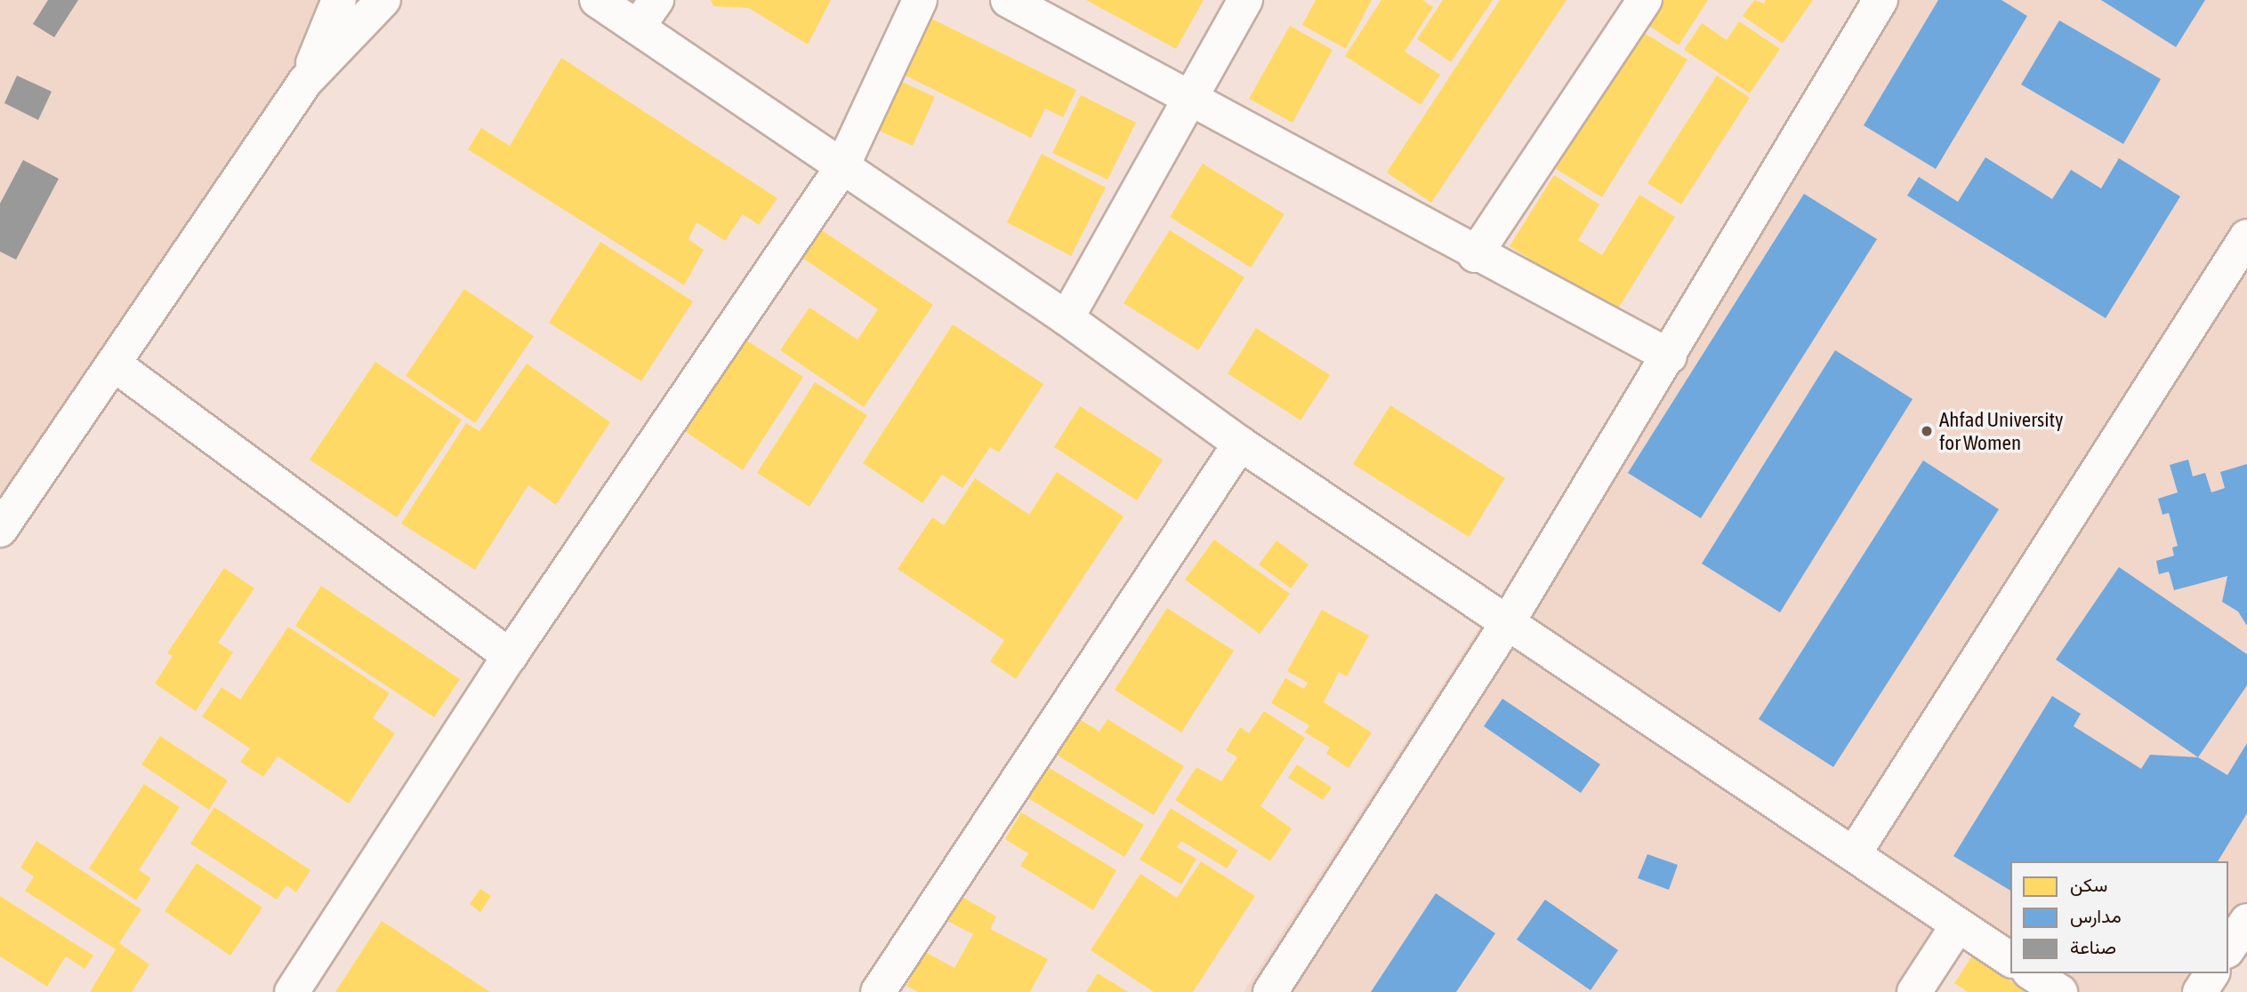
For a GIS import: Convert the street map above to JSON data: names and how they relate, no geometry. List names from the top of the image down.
{
  "places": ["Ahfad University for Women"],
  "legend": ["سكن", "مدارس", "صناعة"]
}
